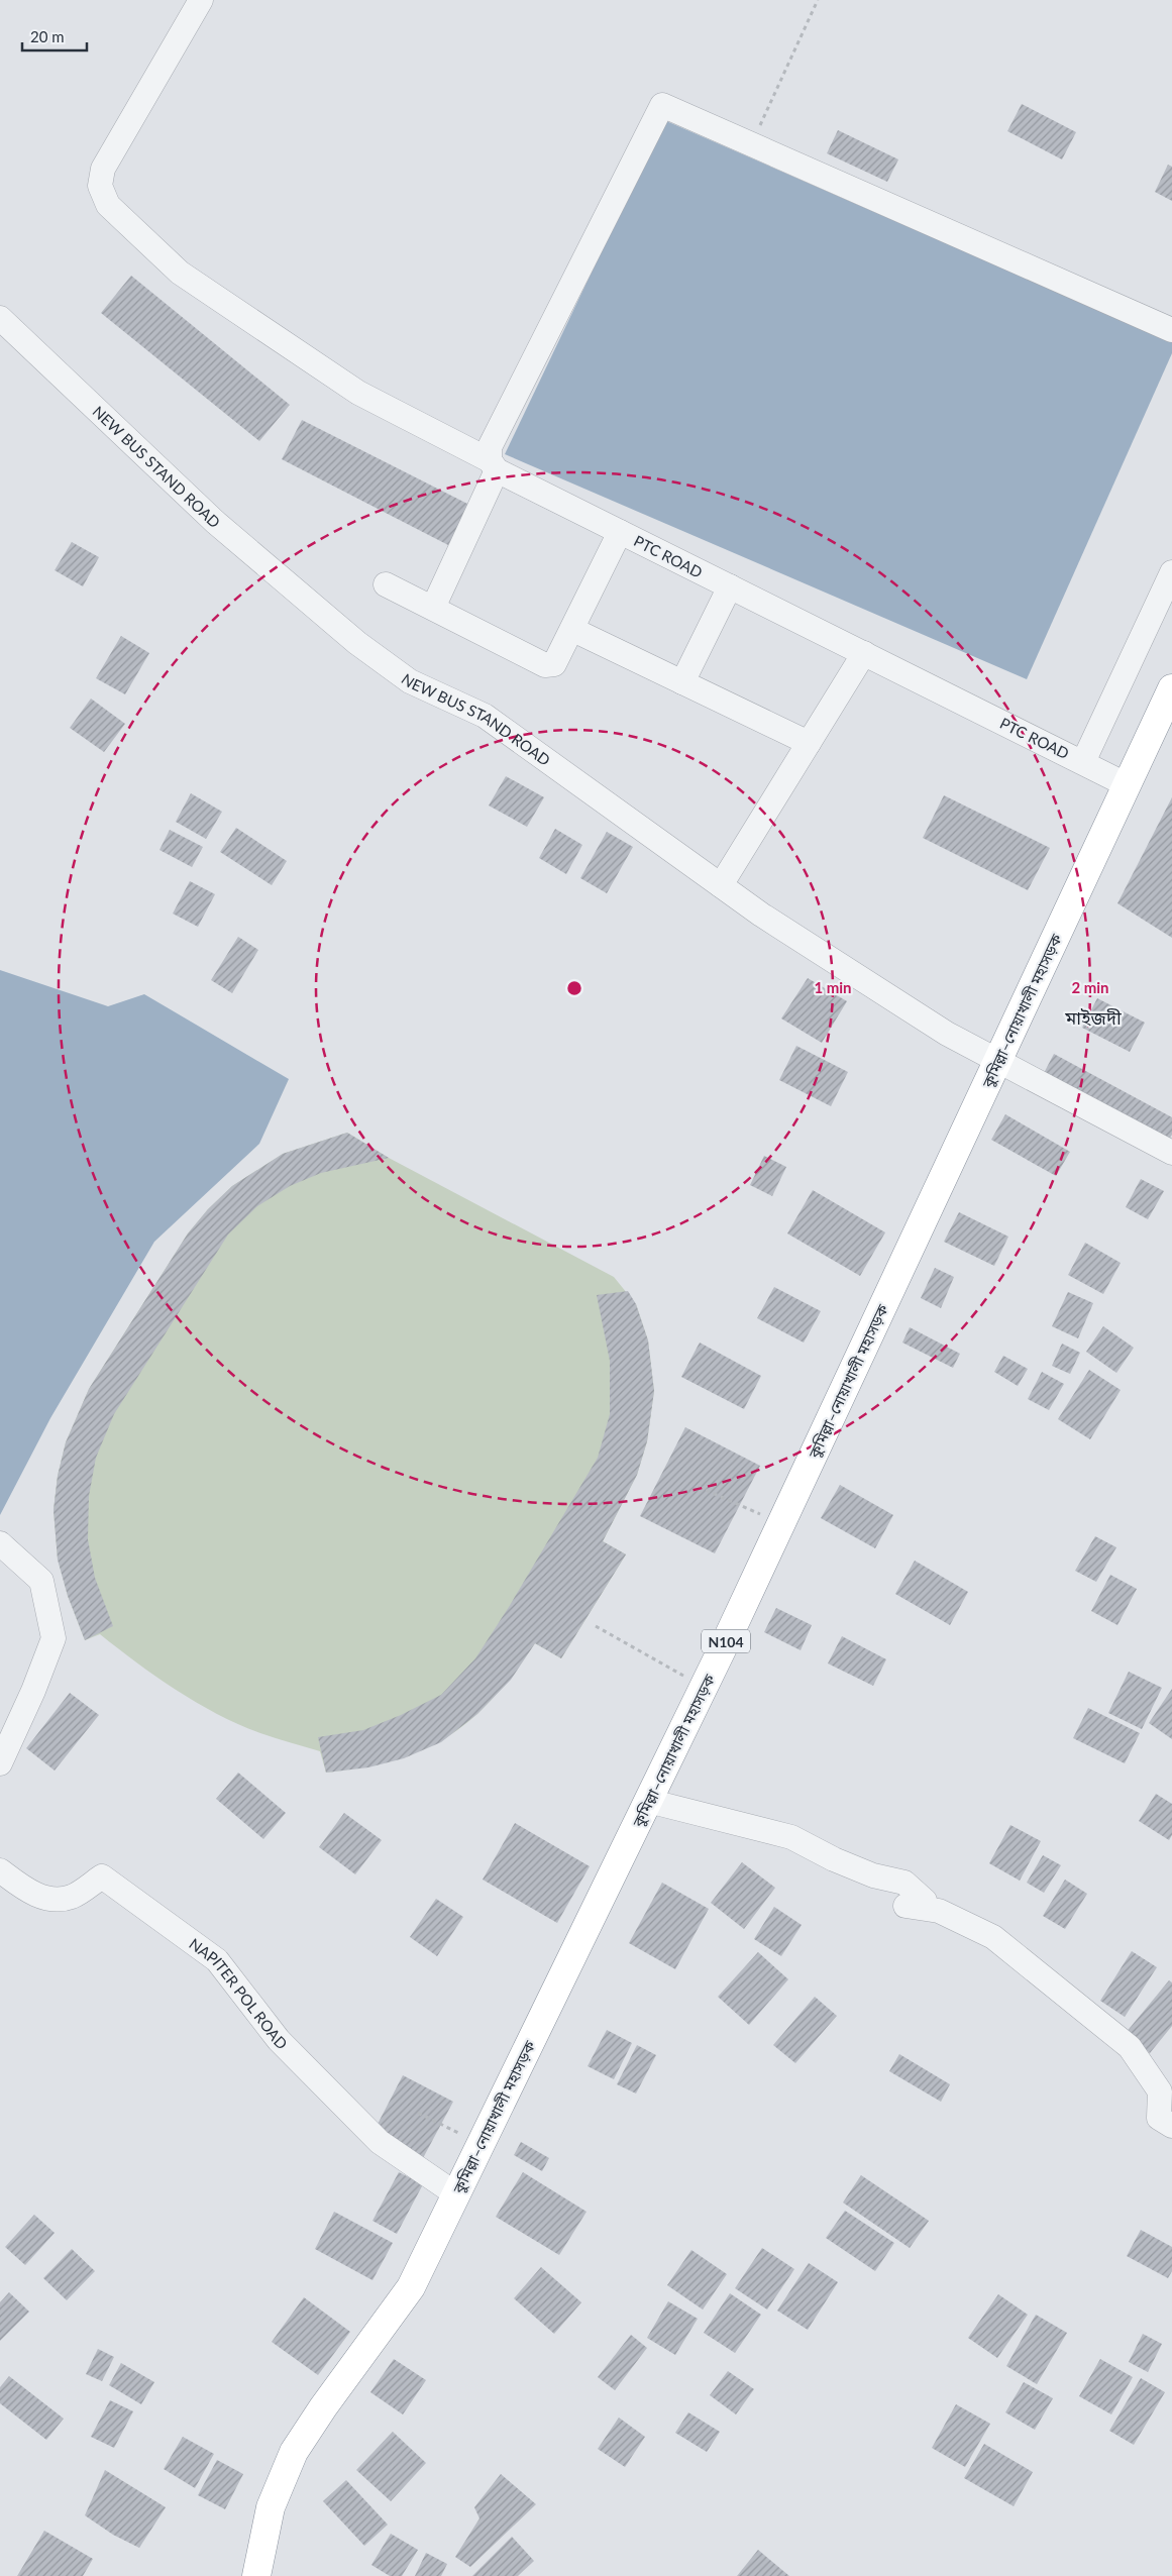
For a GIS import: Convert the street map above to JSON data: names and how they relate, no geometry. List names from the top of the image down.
{
  "streets": {
    "highway": ["কুমিল্লা–নোয়াখালী মহাসড়ক", "N104"],
    "street": ["NEW BUS STAND ROAD", "PTC ROAD", "NAPITER POL ROAD"]
  },
  "crossings": [
    ["NEW BUS STAND ROAD", "কুমিল্লা–নোয়াখালী মহাসড়ক"],
    ["PTC ROAD", "কুমিল্লা–নোয়াখালী মহাসড়ক"],
    ["কুমিল্লা–নোয়াখালী মহাসড়ক", "NAPITER POL ROAD"]
  ],
  "districts": ["মাইজদী"],
  "scale_bar": "20 m",
  "rings": ["1 min", "2 min"]
}
